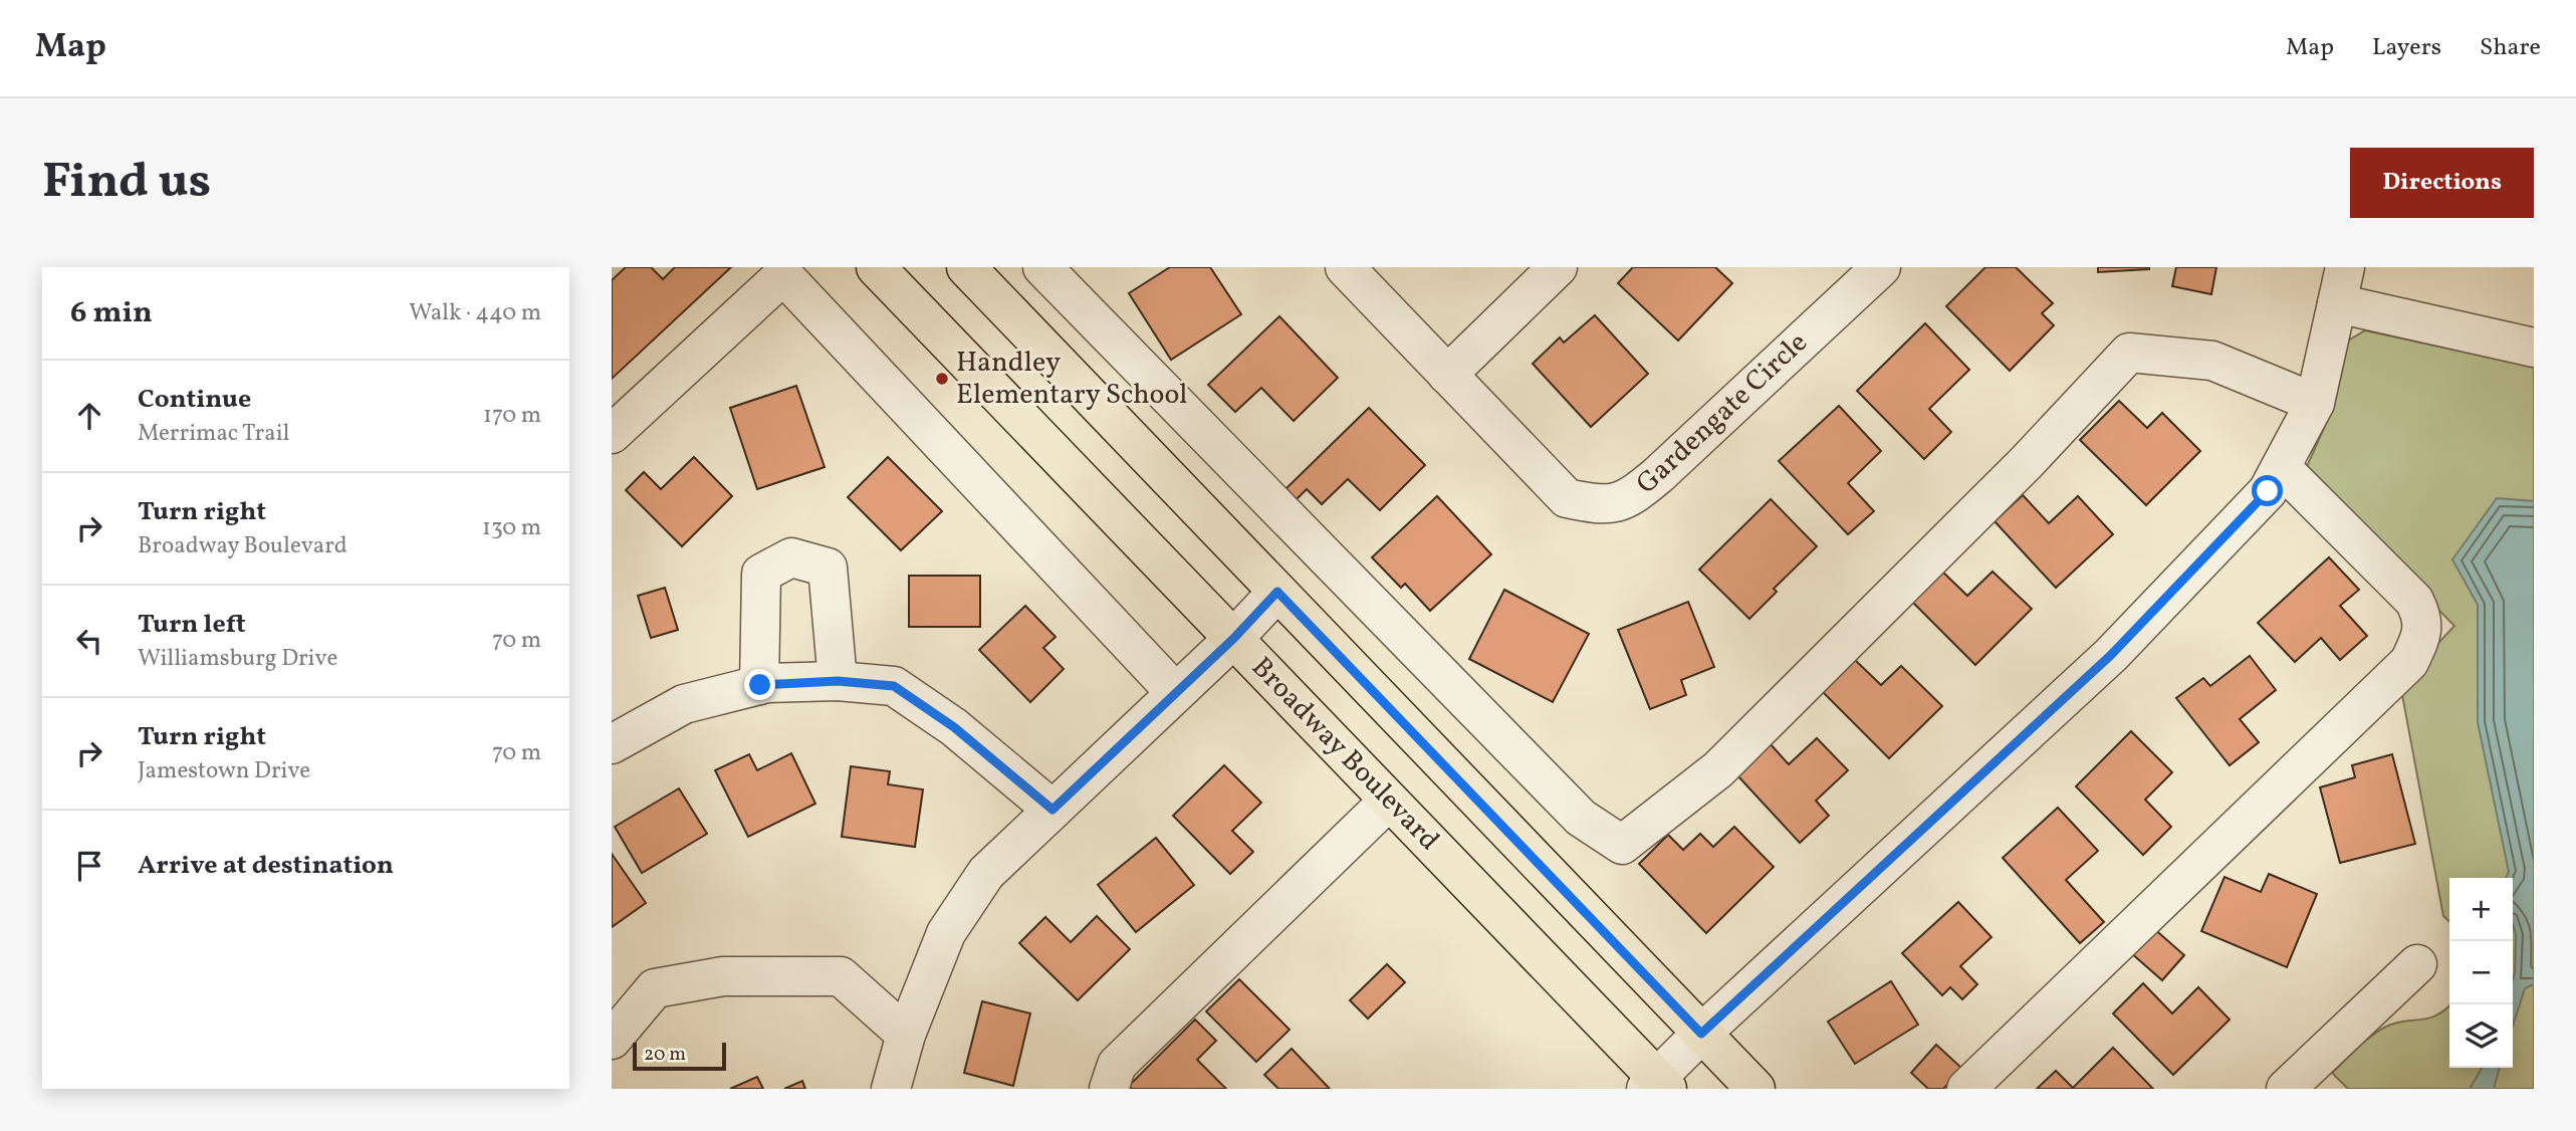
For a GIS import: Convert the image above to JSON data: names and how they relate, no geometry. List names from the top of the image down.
{
  "streets": {
    "main road": ["Broadway Boulevard"],
    "street": ["Gardengate Circle"]
  },
  "places": ["Handley Elementary School"],
  "scale_bar": "20 m",
  "page": {
    "header": "Map",
    "nav": ["Map", "Layers", "Share"],
    "buttons": "Directions",
    "title": "Find us",
    "heading": ["6 min", "Walk · 440 m"],
    "list": [
      ["Continue", "Merrimac Trail", "170 m"],
      ["Turn right", "Broadway Boulevard", "130 m"],
      ["Turn left", "Williamsburg Drive", "70 m"],
      ["Turn right", "Jamestown Drive", "70 m"],
      "Arrive at destination"
    ],
    "map_buttons": ["+", "−"],
    "scale": "20 m"
  }
}
